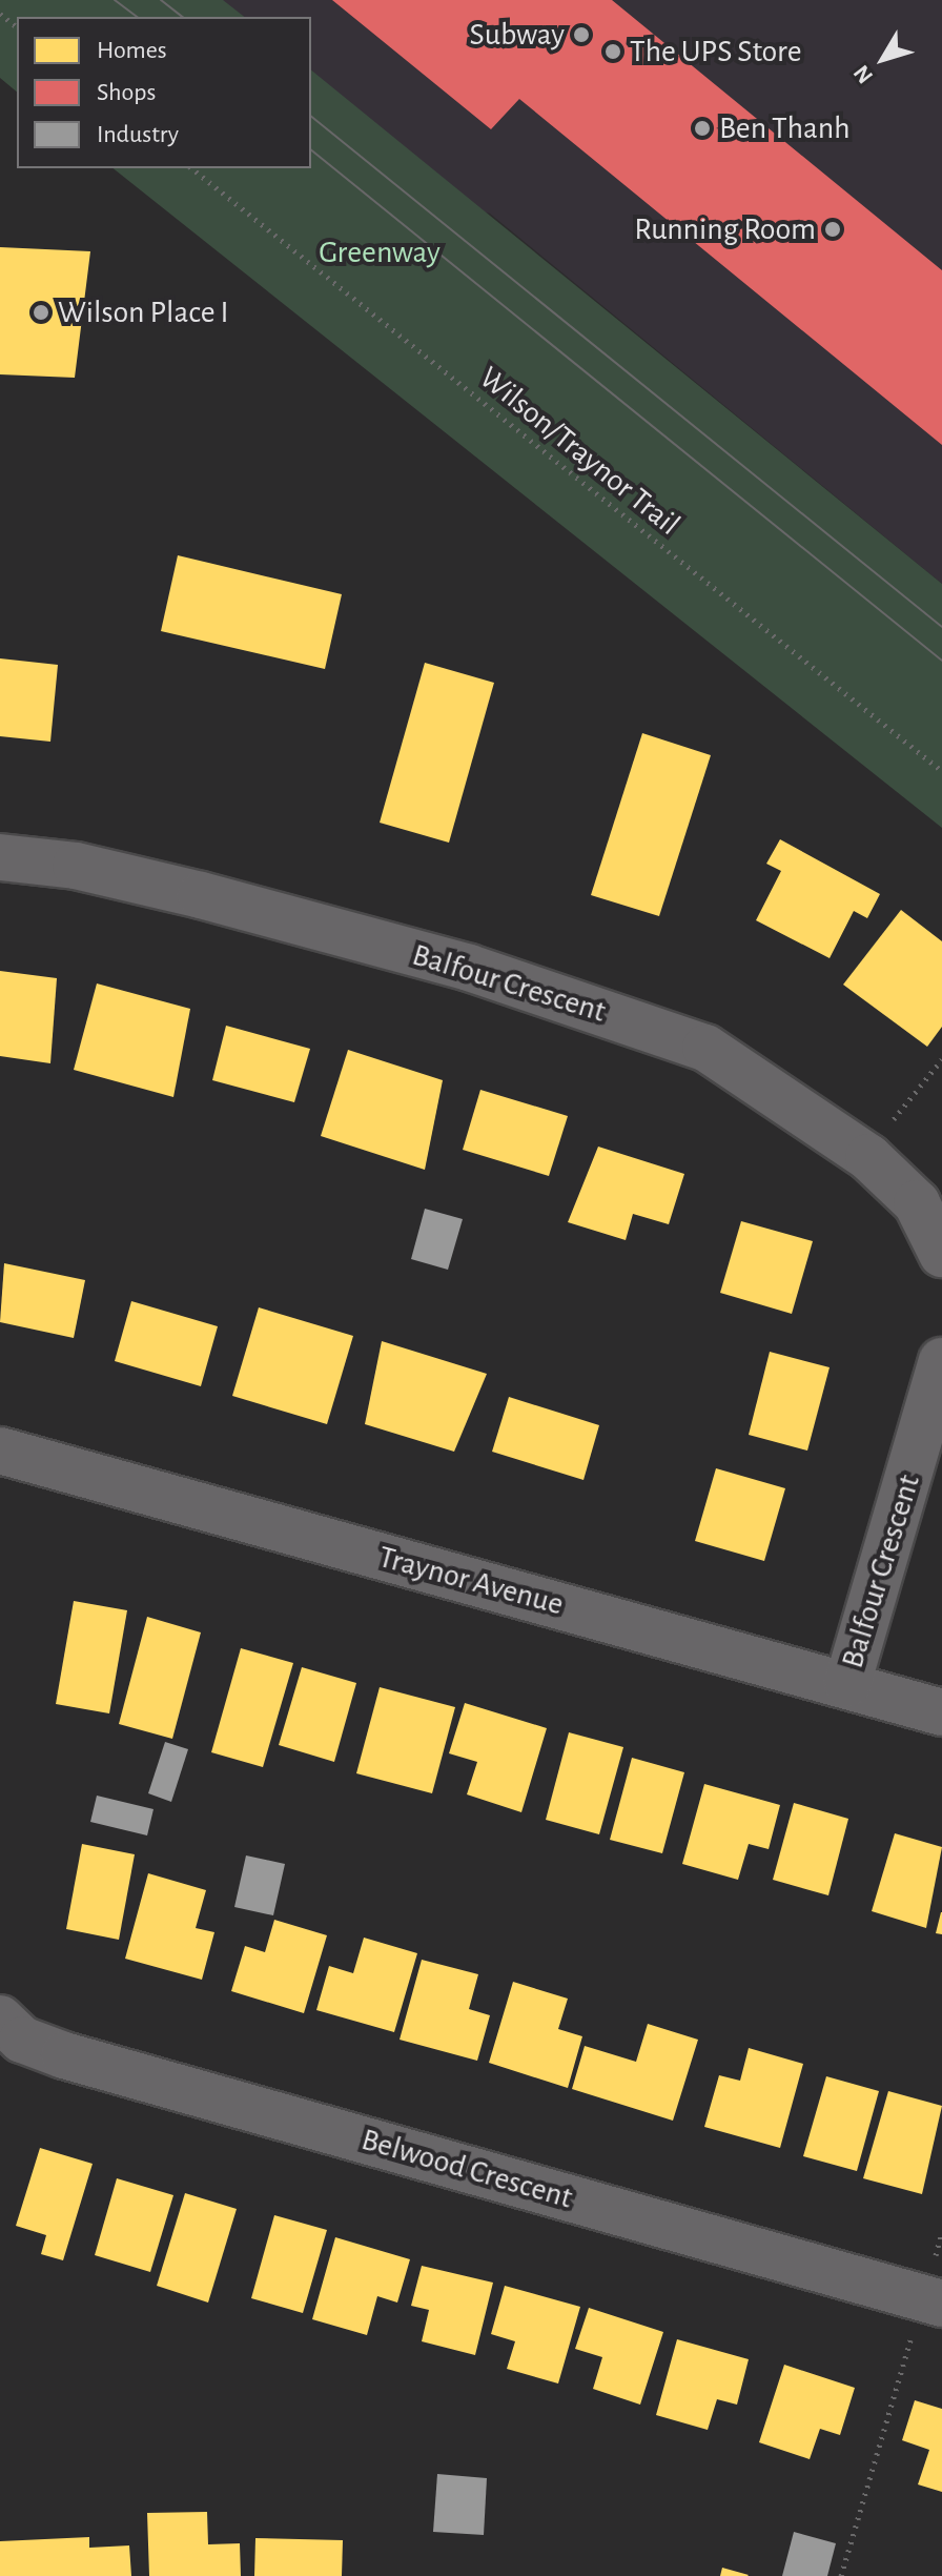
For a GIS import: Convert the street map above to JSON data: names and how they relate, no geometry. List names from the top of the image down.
{
  "streets": {
    "street": ["Balfour Crescent", "Traynor Avenue", "Belwood Crescent"],
    "path": ["Wilson/Traynor Trail"]
  },
  "crossings": [
    ["Balfour Crescent", "Traynor Avenue"]
  ],
  "parks": ["Greenway"],
  "places": [
    "Subway",
    "The UPS Store",
    "Ben Thanh",
    "Running Room",
    "Wilson Place I"
  ],
  "legend": ["Homes", "Shops", "Industry"],
  "north": "bottom left"
}
